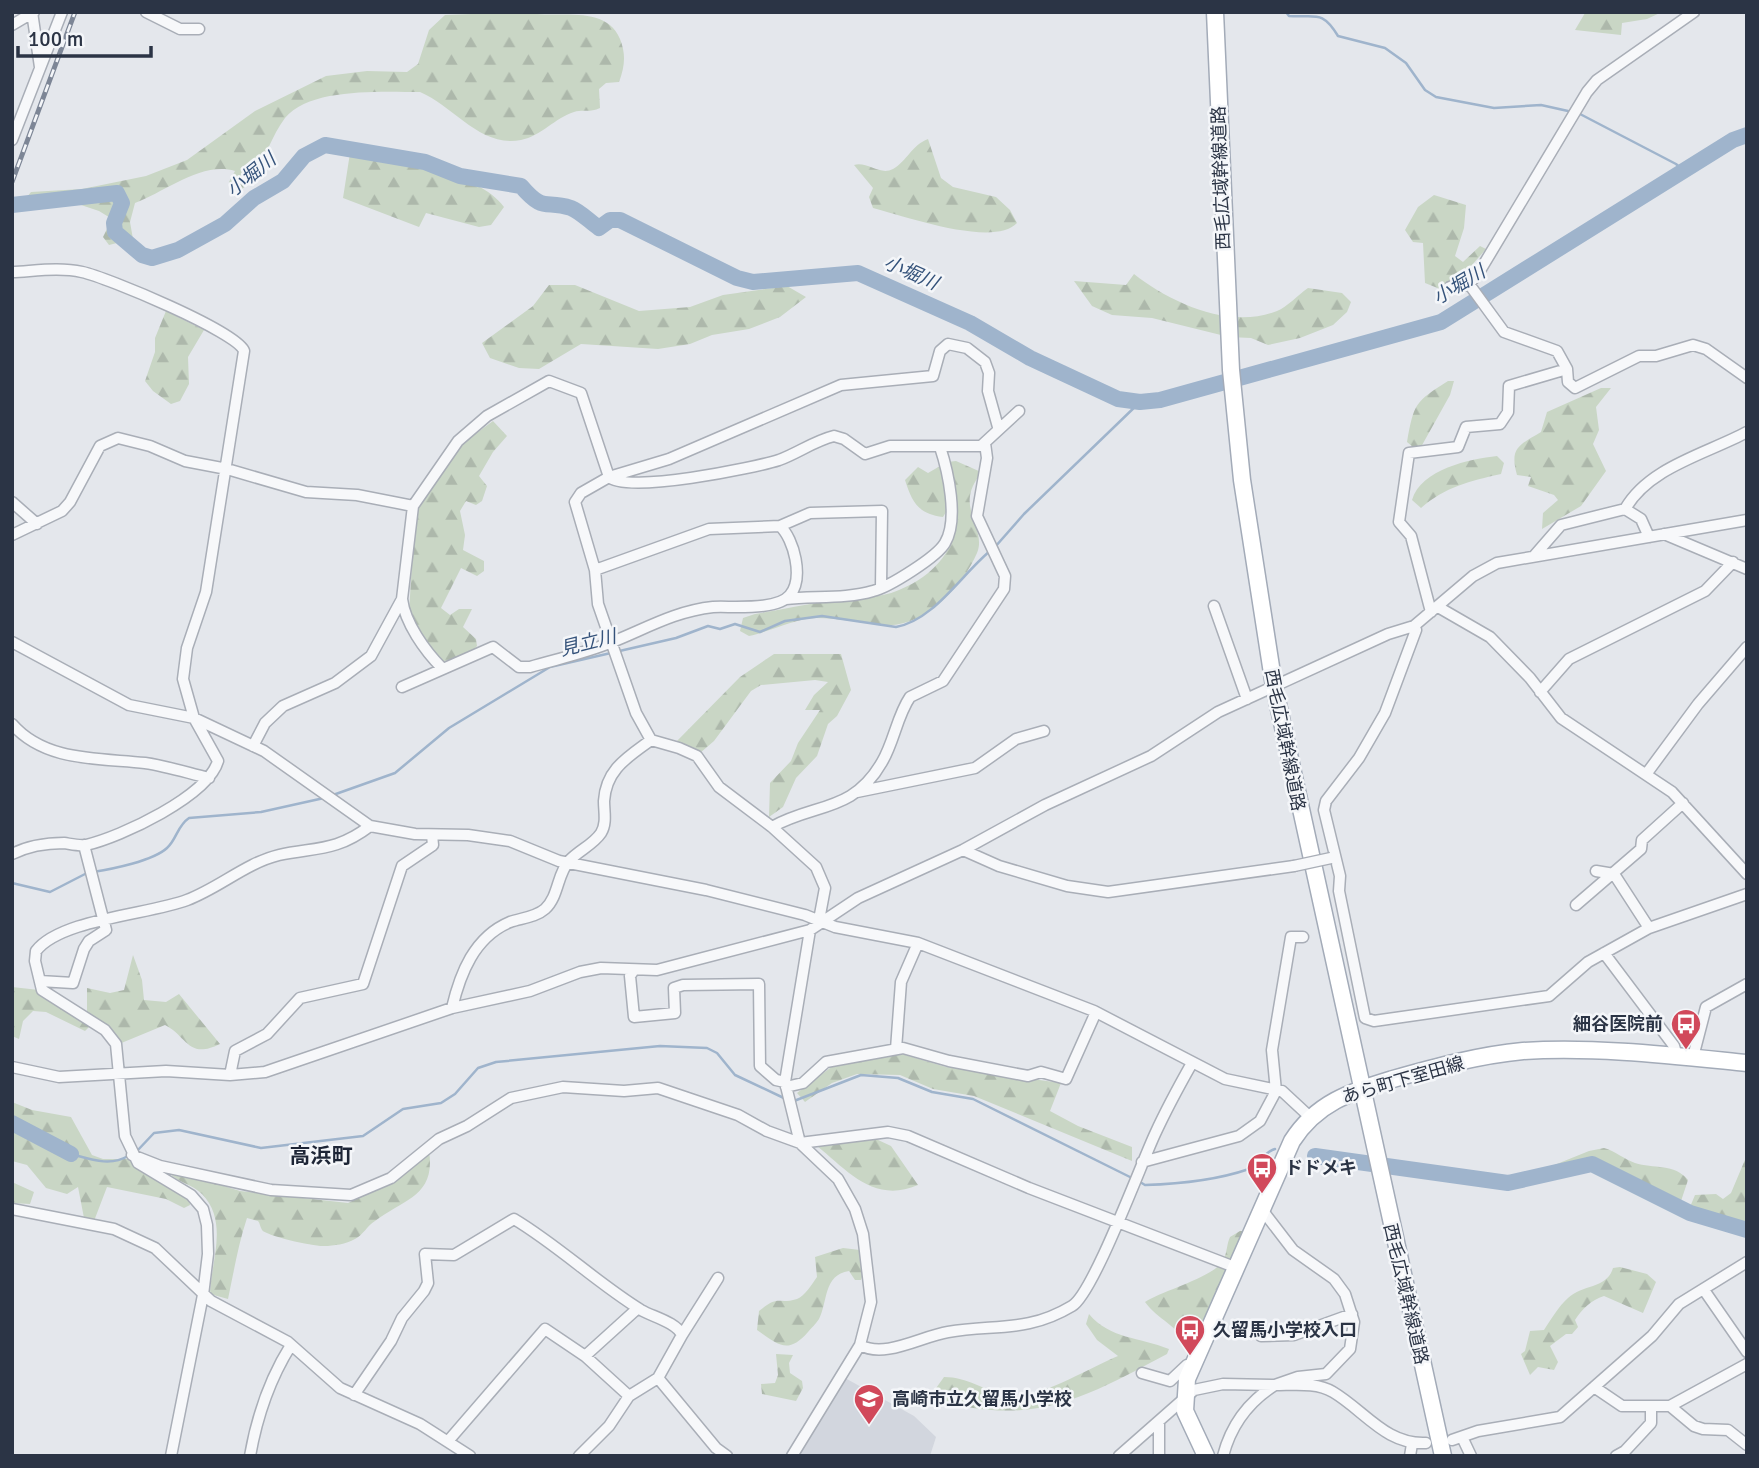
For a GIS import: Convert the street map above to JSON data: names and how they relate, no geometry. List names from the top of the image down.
{
  "streets": {
    "main road": ["西毛広域幹線道路", "あら町下室田線"]
  },
  "crossings": [
    ["西毛広域幹線道路", "あら町下室田線"]
  ],
  "districts": ["高浜町"],
  "water": ["小堀川", "見立川"],
  "places": {
    "bus stop": ["細谷医院前", "ドドメキ", "久留馬小学校入口"],
    "school or university": ["高崎市立久留馬小学校"]
  },
  "scale_bar": "100 m"
}
